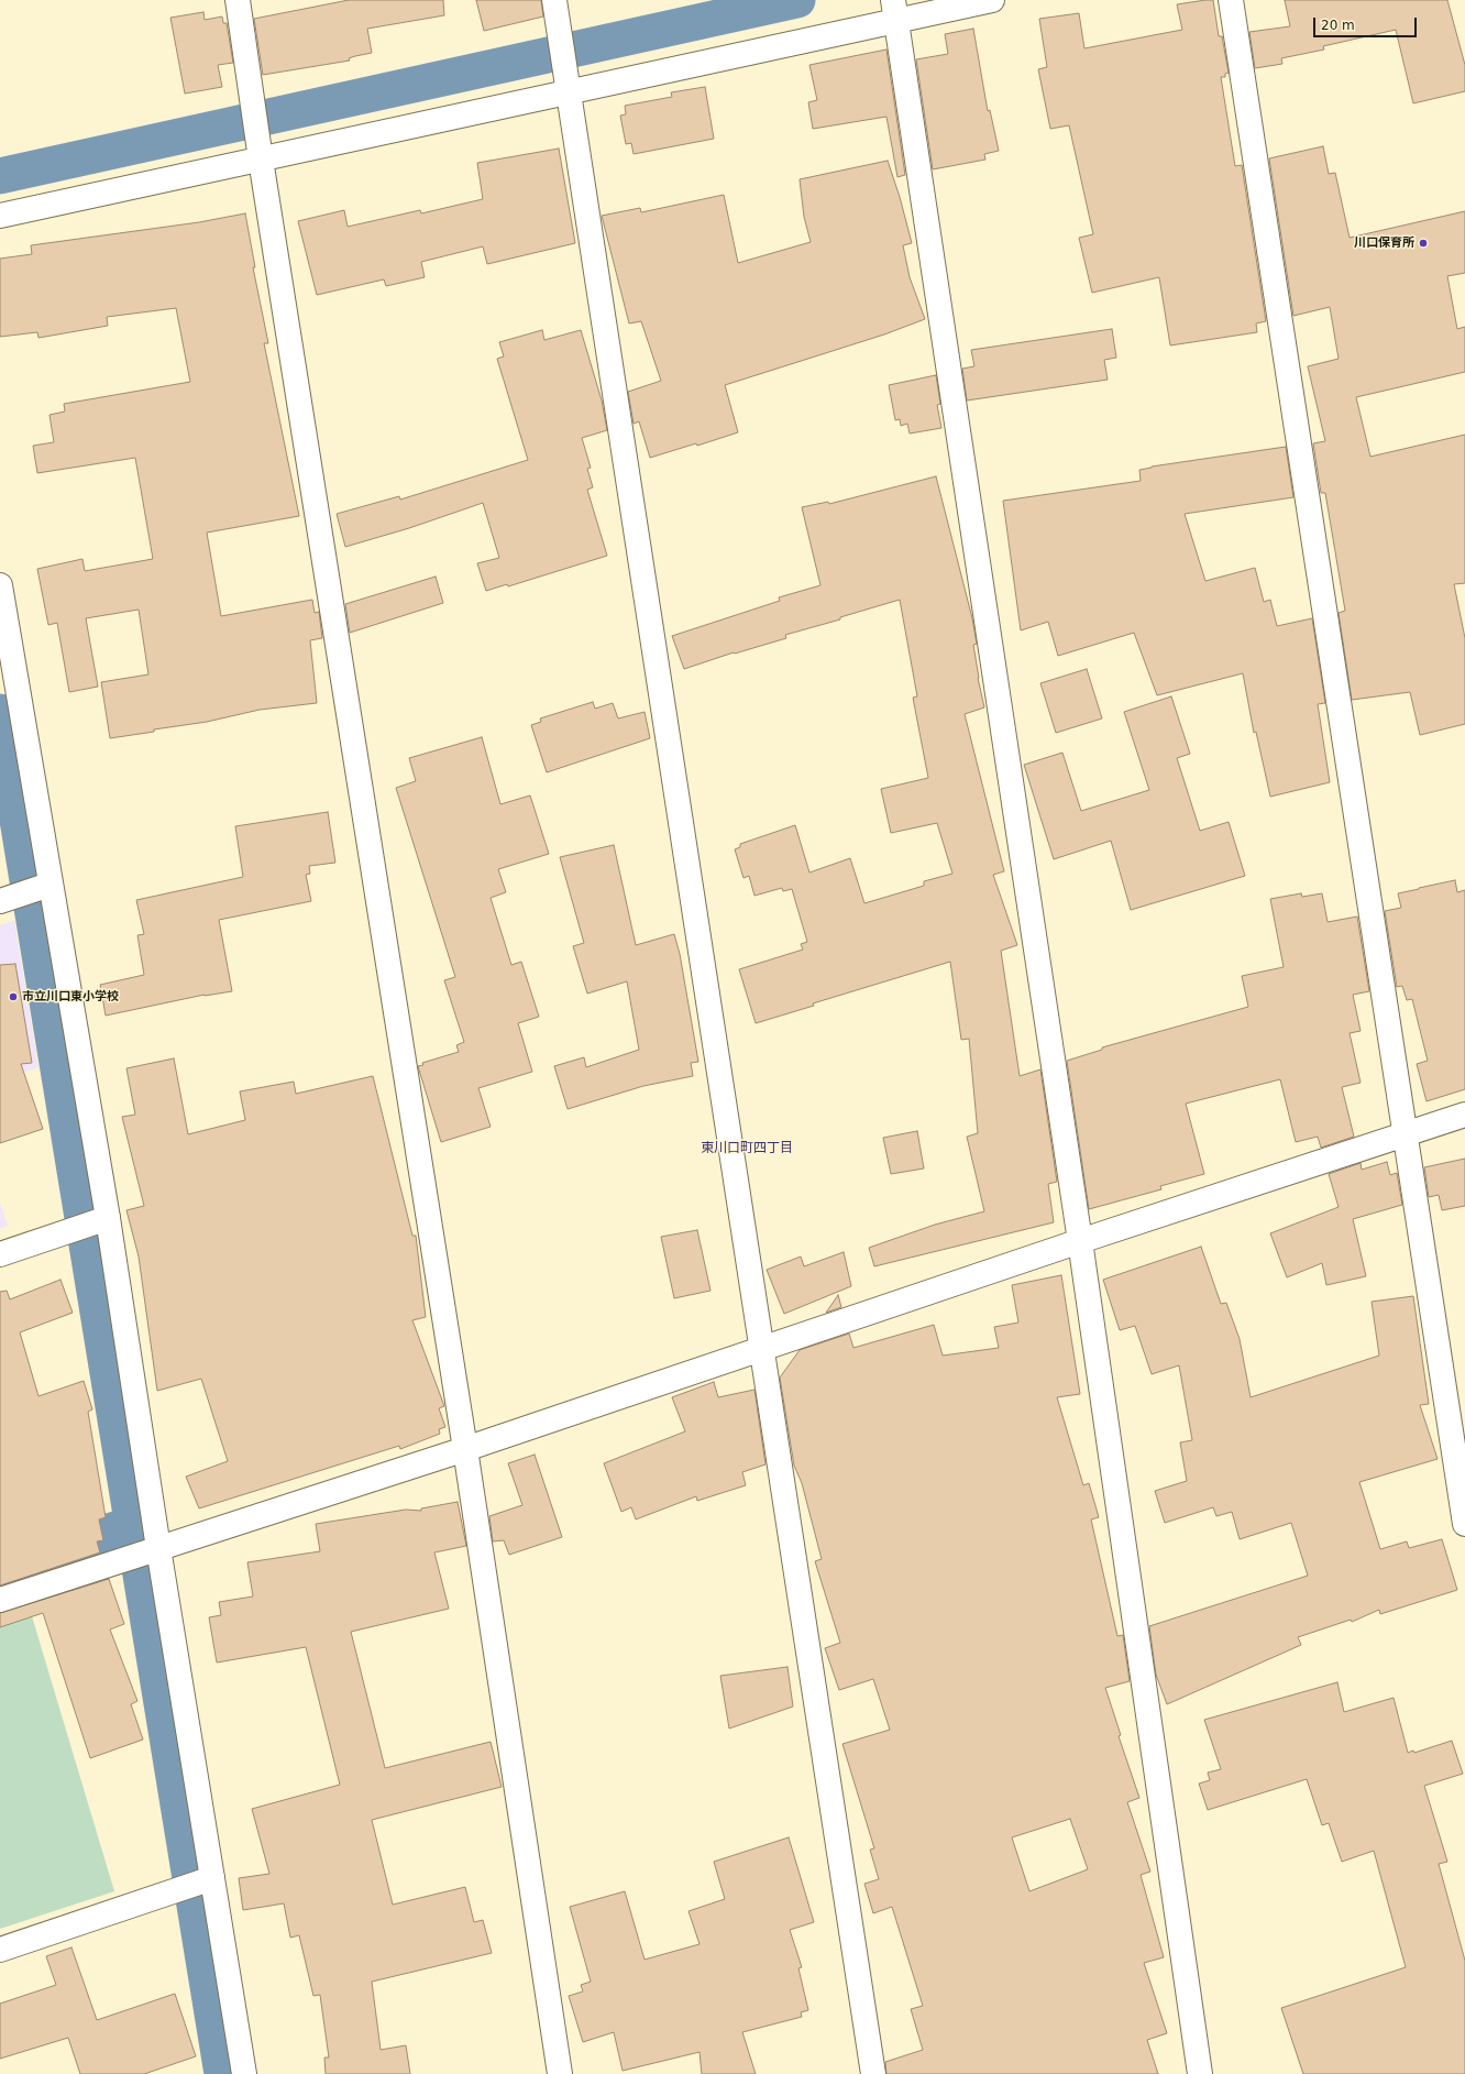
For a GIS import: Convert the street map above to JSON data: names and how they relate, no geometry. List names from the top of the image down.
{
  "districts": ["東川口町四丁目"],
  "places": ["川口保育所", "市立川口東小学校"],
  "scale_bar": "20 m"
}
